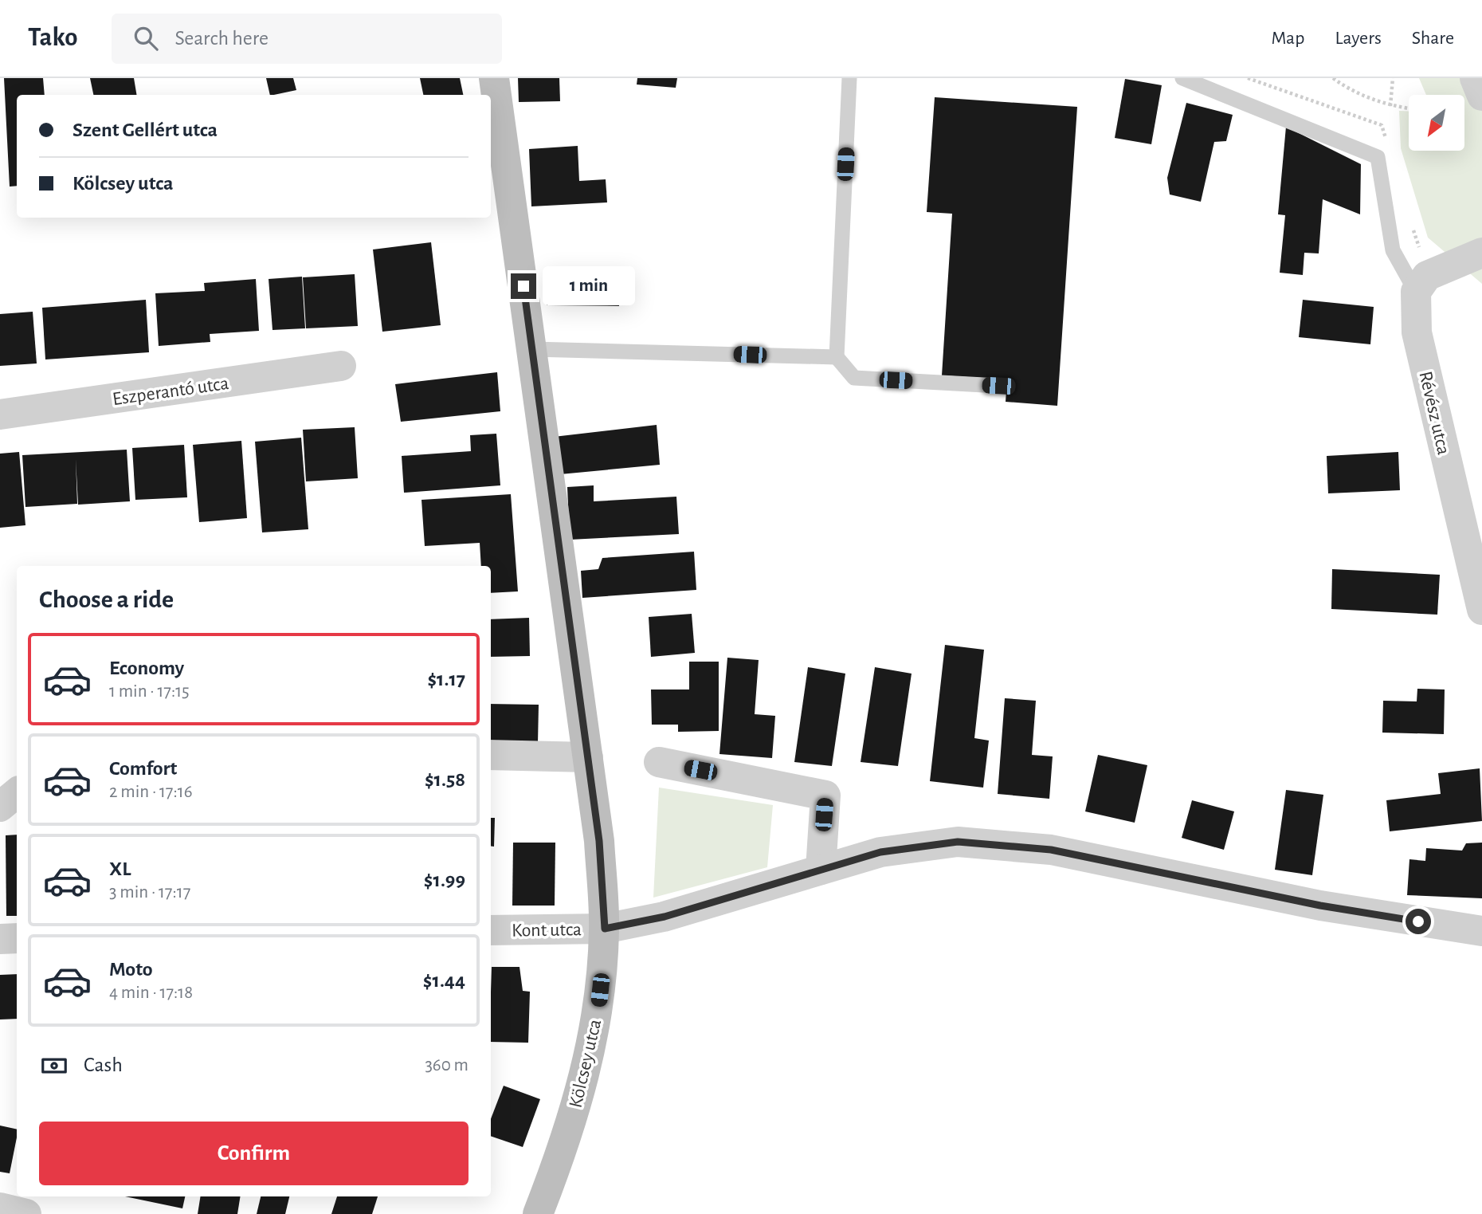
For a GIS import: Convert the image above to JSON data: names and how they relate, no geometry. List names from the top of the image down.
{
  "streets": {
    "main road": ["Kölcsey utca"],
    "street": ["Eszperantó utca", "Révész utca", "Kont utca"]
  },
  "crossings": [
    ["Kont utca", "Kölcsey utca"]
  ],
  "north": "bottom left",
  "page": {
    "header": "Tako",
    "search": "Search here",
    "nav": ["Map", "Layers", "Share"],
    "banner": ["Szent Gellért utca", "Kölcsey utca"],
    "bubble": "1 min",
    "heading": "Choose a ride",
    "list": [
      {
        "name": "Economy",
        "note": "1 min · 17:15",
        "value": "$1.17"
      },
      {
        "name": "Comfort",
        "note": "2 min · 17:16",
        "value": "$1.58"
      },
      {
        "name": "XL",
        "note": "3 min · 17:17",
        "value": "$1.99"
      },
      {
        "name": "Moto",
        "note": "4 min · 17:18",
        "value": "$1.44"
      }
    ],
    "pay": ["Cash", "360 m"],
    "buttons": "Confirm"
  }
}
